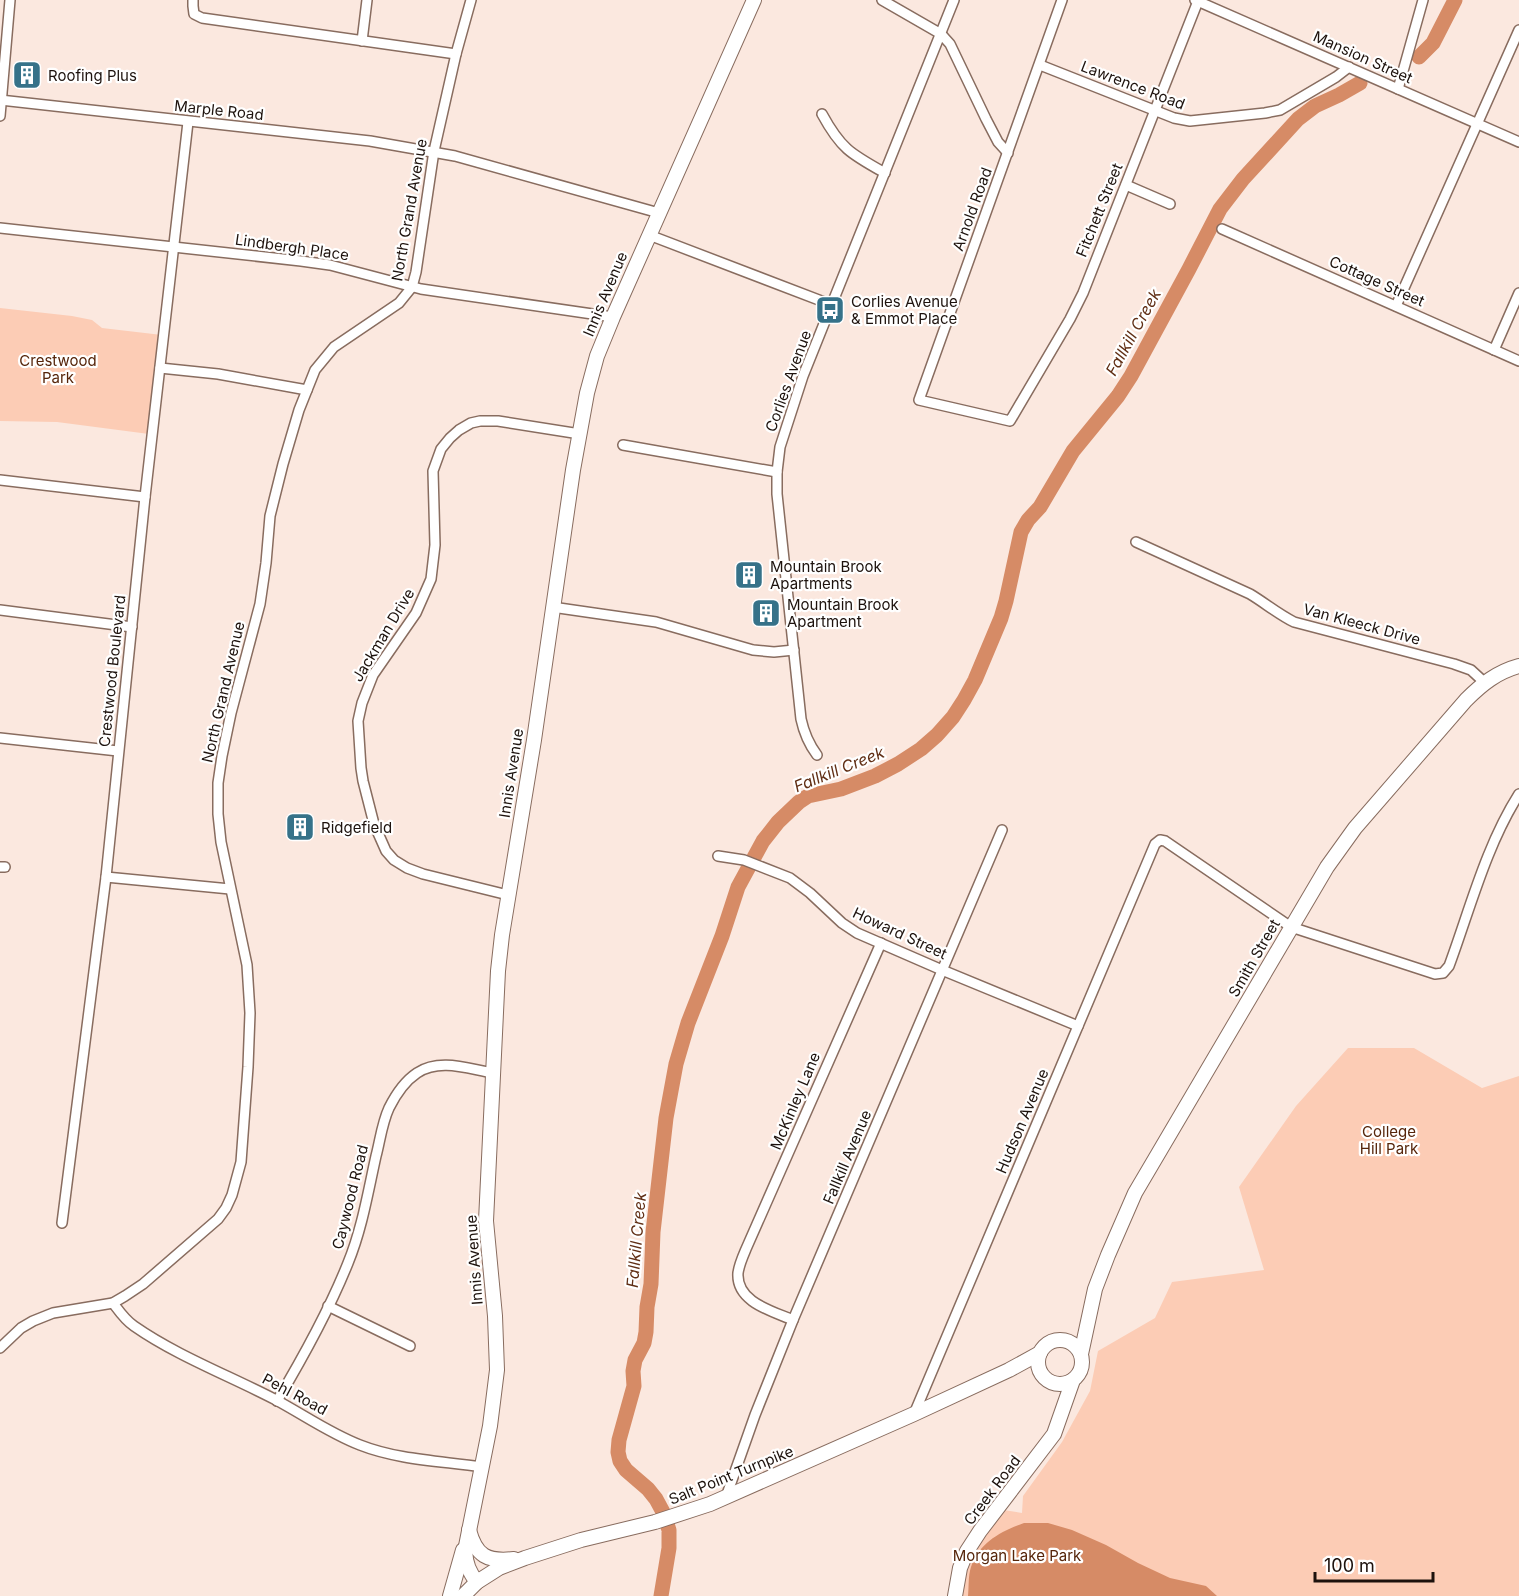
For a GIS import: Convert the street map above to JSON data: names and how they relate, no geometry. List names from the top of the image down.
{
  "streets": {
    "street": [
      "Mansion Street",
      "Lawrence Road",
      "Marple Road",
      "Arnold Road",
      "North Grand Avenue",
      "Fitchett Street",
      "Lindbergh Place",
      "Cottage Street",
      "Innis Avenue",
      "Corlies Avenue",
      "Van Kleeck Drive",
      "Jackman Drive",
      "Crestwood Boulevard",
      "Howard Street",
      "Smith Street",
      "McKinley Lane",
      "Hudson Avenue",
      "Fallkill Avenue",
      "Caywood Road",
      "Pehl Road",
      "Salt Point Turnpike",
      "Creek Road"
    ]
  },
  "crossings": [
    ["Mansion Street", "Lawrence Road"],
    ["Mansion Street", "Fitchett Street"],
    ["Lawrence Road", "Fitchett Street"],
    ["Marple Road", "North Grand Avenue"],
    ["Marple Road", "Innis Avenue"],
    ["Marple Road", "Crestwood Boulevard"],
    ["Arnold Road", "Fitchett Street"],
    ["Arnold Road", "Corlies Avenue"],
    ["North Grand Avenue", "Lindbergh Place"],
    ["North Grand Avenue", "Pehl Road"],
    ["Lindbergh Place", "Innis Avenue"],
    ["Lindbergh Place", "Crestwood Boulevard"],
    ["Innis Avenue", "Jackman Drive"],
    ["Innis Avenue", "Caywood Road"],
    ["Innis Avenue", "Pehl Road"],
    ["Innis Avenue", "Salt Point Turnpike"],
    ["Van Kleeck Drive", "Smith Street"],
    ["Howard Street", "McKinley Lane"],
    ["Howard Street", "Hudson Avenue"],
    ["Howard Street", "Fallkill Avenue"],
    ["Smith Street", "Hudson Avenue"],
    ["Smith Street", "Salt Point Turnpike"],
    ["Smith Street", "Creek Road"],
    ["McKinley Lane", "Fallkill Avenue"],
    ["Hudson Avenue", "Salt Point Turnpike"],
    ["Fallkill Avenue", "Salt Point Turnpike"],
    ["Caywood Road", "Pehl Road"],
    ["Salt Point Turnpike", "Creek Road"]
  ],
  "water": ["Fallkill Creek"],
  "parks": ["Crestwood Park", "College Hill Park", "Morgan Lake Park"],
  "places": {
    "building": [
      "Roofing Plus",
      "Mountain Brook Apartments",
      "Mountain Brook Apartment",
      "Ridgefield"
    ],
    "bus stop": ["Corlies Avenue & Emmot Place"]
  },
  "scale_bar": "100 m"
}
